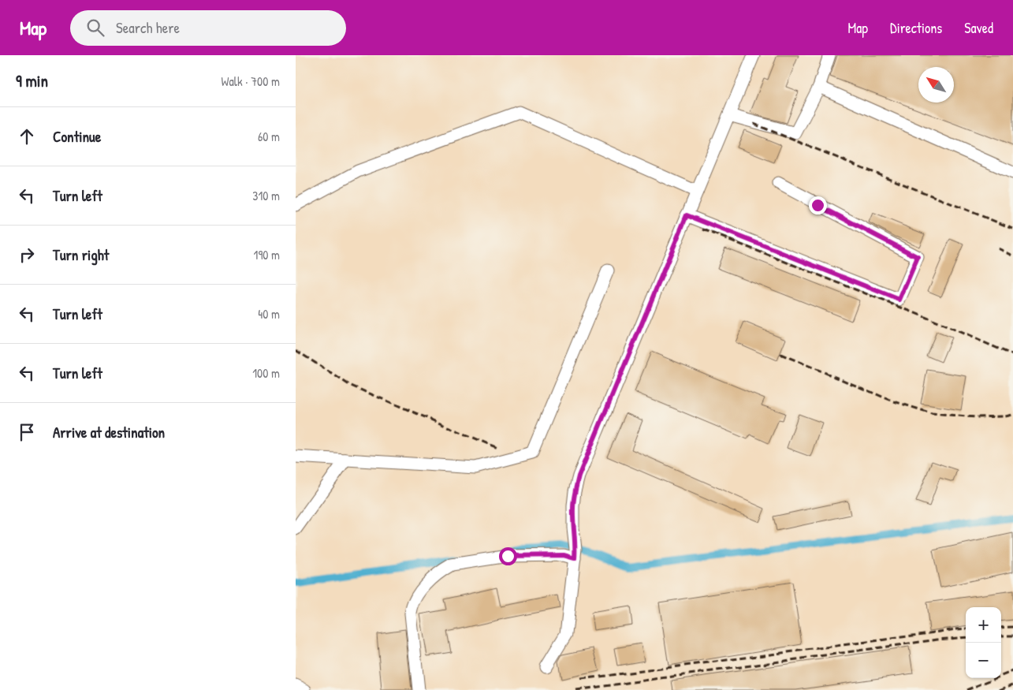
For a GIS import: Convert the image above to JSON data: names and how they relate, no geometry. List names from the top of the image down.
{
  "north": "top left",
  "page": {
    "header": "Map",
    "search": "Search here",
    "nav": ["Map", "Directions", "Saved"],
    "heading": ["9 min", "Walk · 700 m"],
    "list": [
      ["Continue", "60 m"],
      ["Turn left", "310 m"],
      ["Turn right", "190 m"],
      ["Turn left", "40 m"],
      ["Turn left", "100 m"],
      "Arrive at destination"
    ],
    "map_buttons": ["+", "−"]
  }
}
